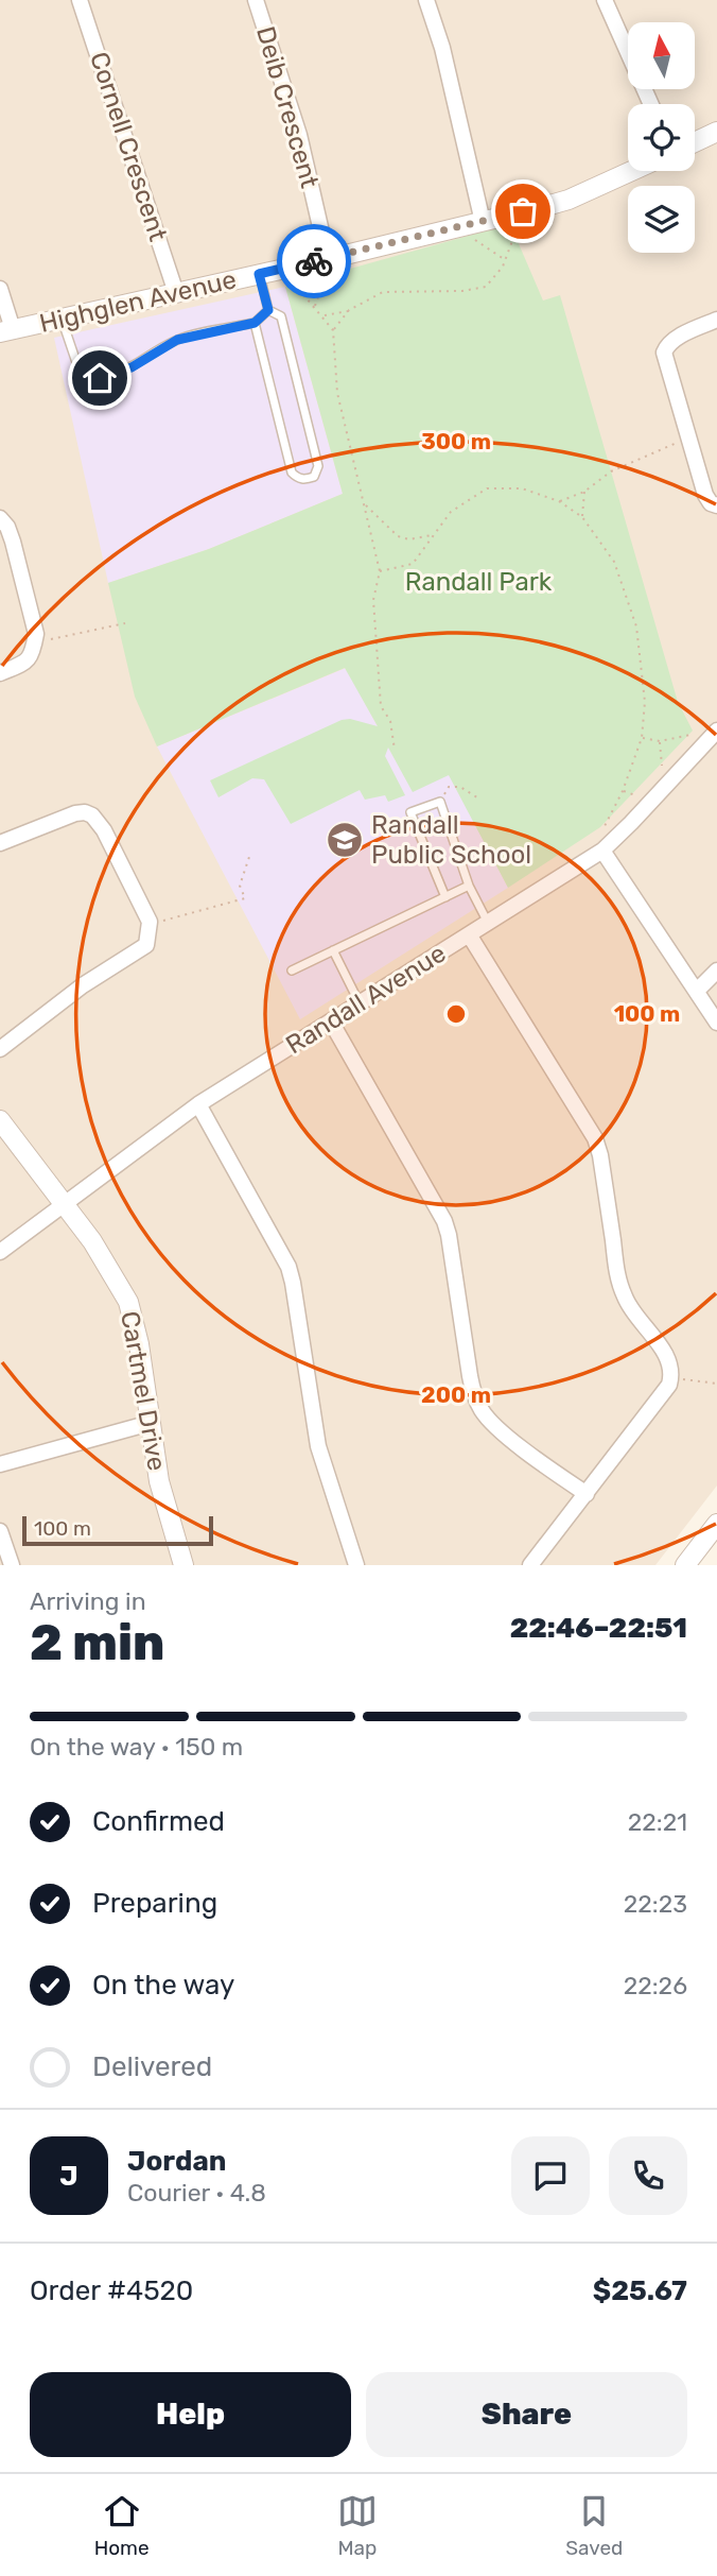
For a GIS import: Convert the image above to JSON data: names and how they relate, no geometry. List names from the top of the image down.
{
  "streets": {
    "street": [
      "Deib Crescent",
      "Cornell Crescent",
      "Highglen Avenue",
      "Randall Avenue",
      "Cartmel Drive"
    ]
  },
  "crossings": [
    ["Deib Crescent", "Highglen Avenue"],
    ["Cornell Crescent", "Highglen Avenue"],
    ["Randall Avenue", "Cartmel Drive"]
  ],
  "parks": ["Randall Park"],
  "places": {
    "school or university": ["Randall Public School"]
  },
  "scale_bar": "100 m",
  "north": "top",
  "page": {
    "scale": "100 m",
    "heading": ["2 min", "Arriving in", "22:46–22:51"],
    "panel": [
      "Jordan",
      "Courier · 4.8",
      "Order #4520",
      "$25.67"
    ],
    "bar": "On the way · 150 m",
    "list": [
      ["Confirmed", "22:21"],
      ["Preparing", "22:23"],
      ["On the way", "22:26"],
      "Delivered"
    ],
    "round": "J",
    "buttons": ["Help", "Share"],
    "tabs": ["Home", "Map", "Saved"]
  },
  "rings": ["300 m", "100 m", "200 m"]
}
